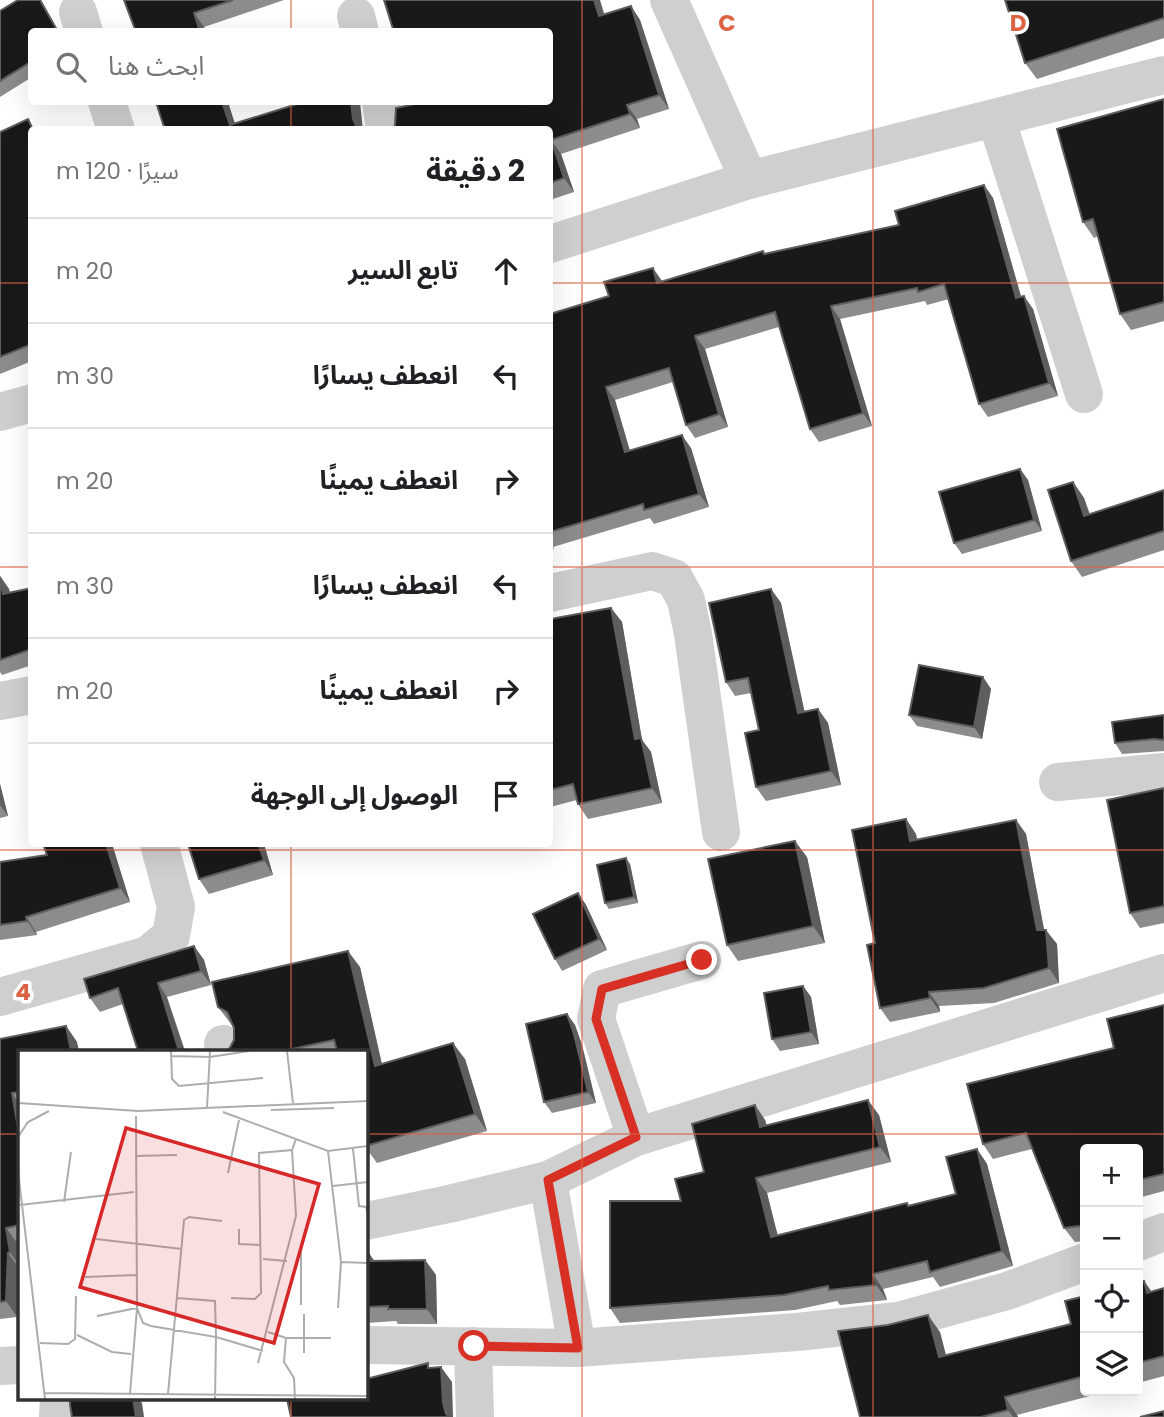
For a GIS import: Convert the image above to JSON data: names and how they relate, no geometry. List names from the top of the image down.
{
  "page": {
    "search": "ابحث هنا",
    "heading": ["2 دقيقة", "سيرًا · 120 m"],
    "list": [
      ["تابع السير", "20 m"],
      ["انعطف يسارًا", "30 m"],
      ["انعطف يمينًا", "20 m"],
      ["انعطف يسارًا", "30 m"],
      ["انعطف يمينًا", "20 m"],
      "الوصول إلى الوجهة"
    ],
    "map_buttons": ["+", "−"]
  },
  "grid": {
    "columns": ["C", "D"],
    "rows": ["4"]
  }
}
